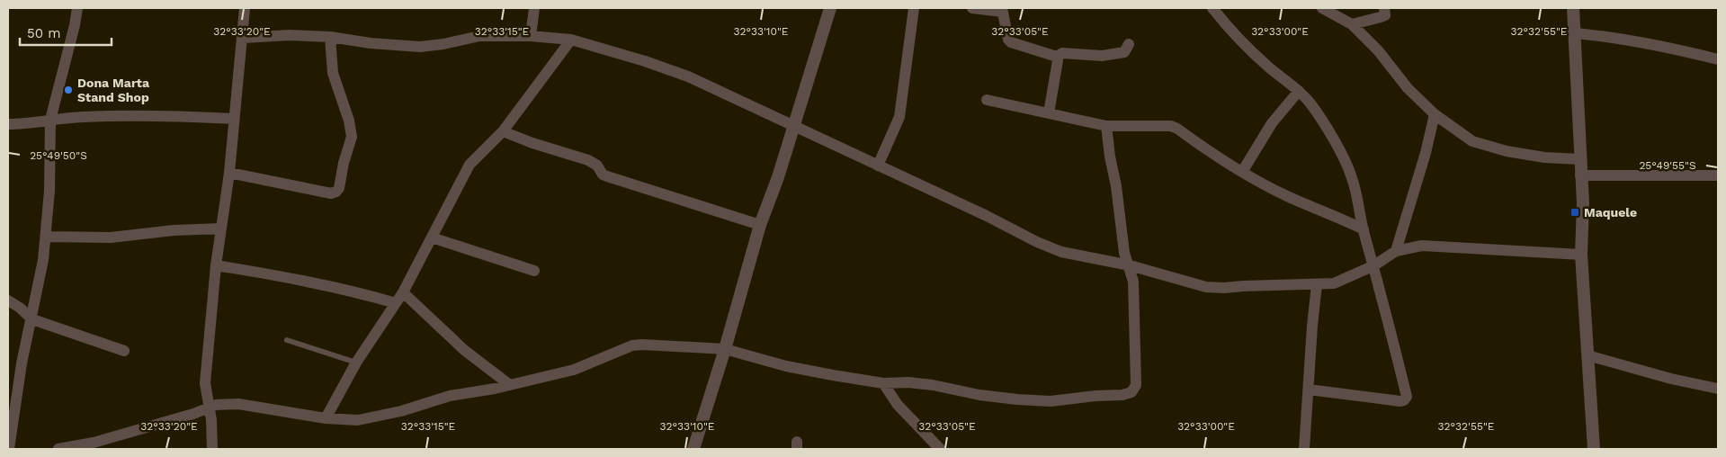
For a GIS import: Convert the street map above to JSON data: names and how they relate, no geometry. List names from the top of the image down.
{
  "places": {
    "other": ["Dona Marta Stand Shop"],
    "transit": ["Maquele"]
  },
  "scale_bar": "50 m",
  "coordinates": [
    "32°33'20\"E",
    "32°33'15\"E",
    "32°33'10\"E",
    "32°33'05\"E",
    "32°33'00\"E",
    "32°32'55\"E",
    "25°49'50\"S",
    "25°49'55\"S"
  ]
}
